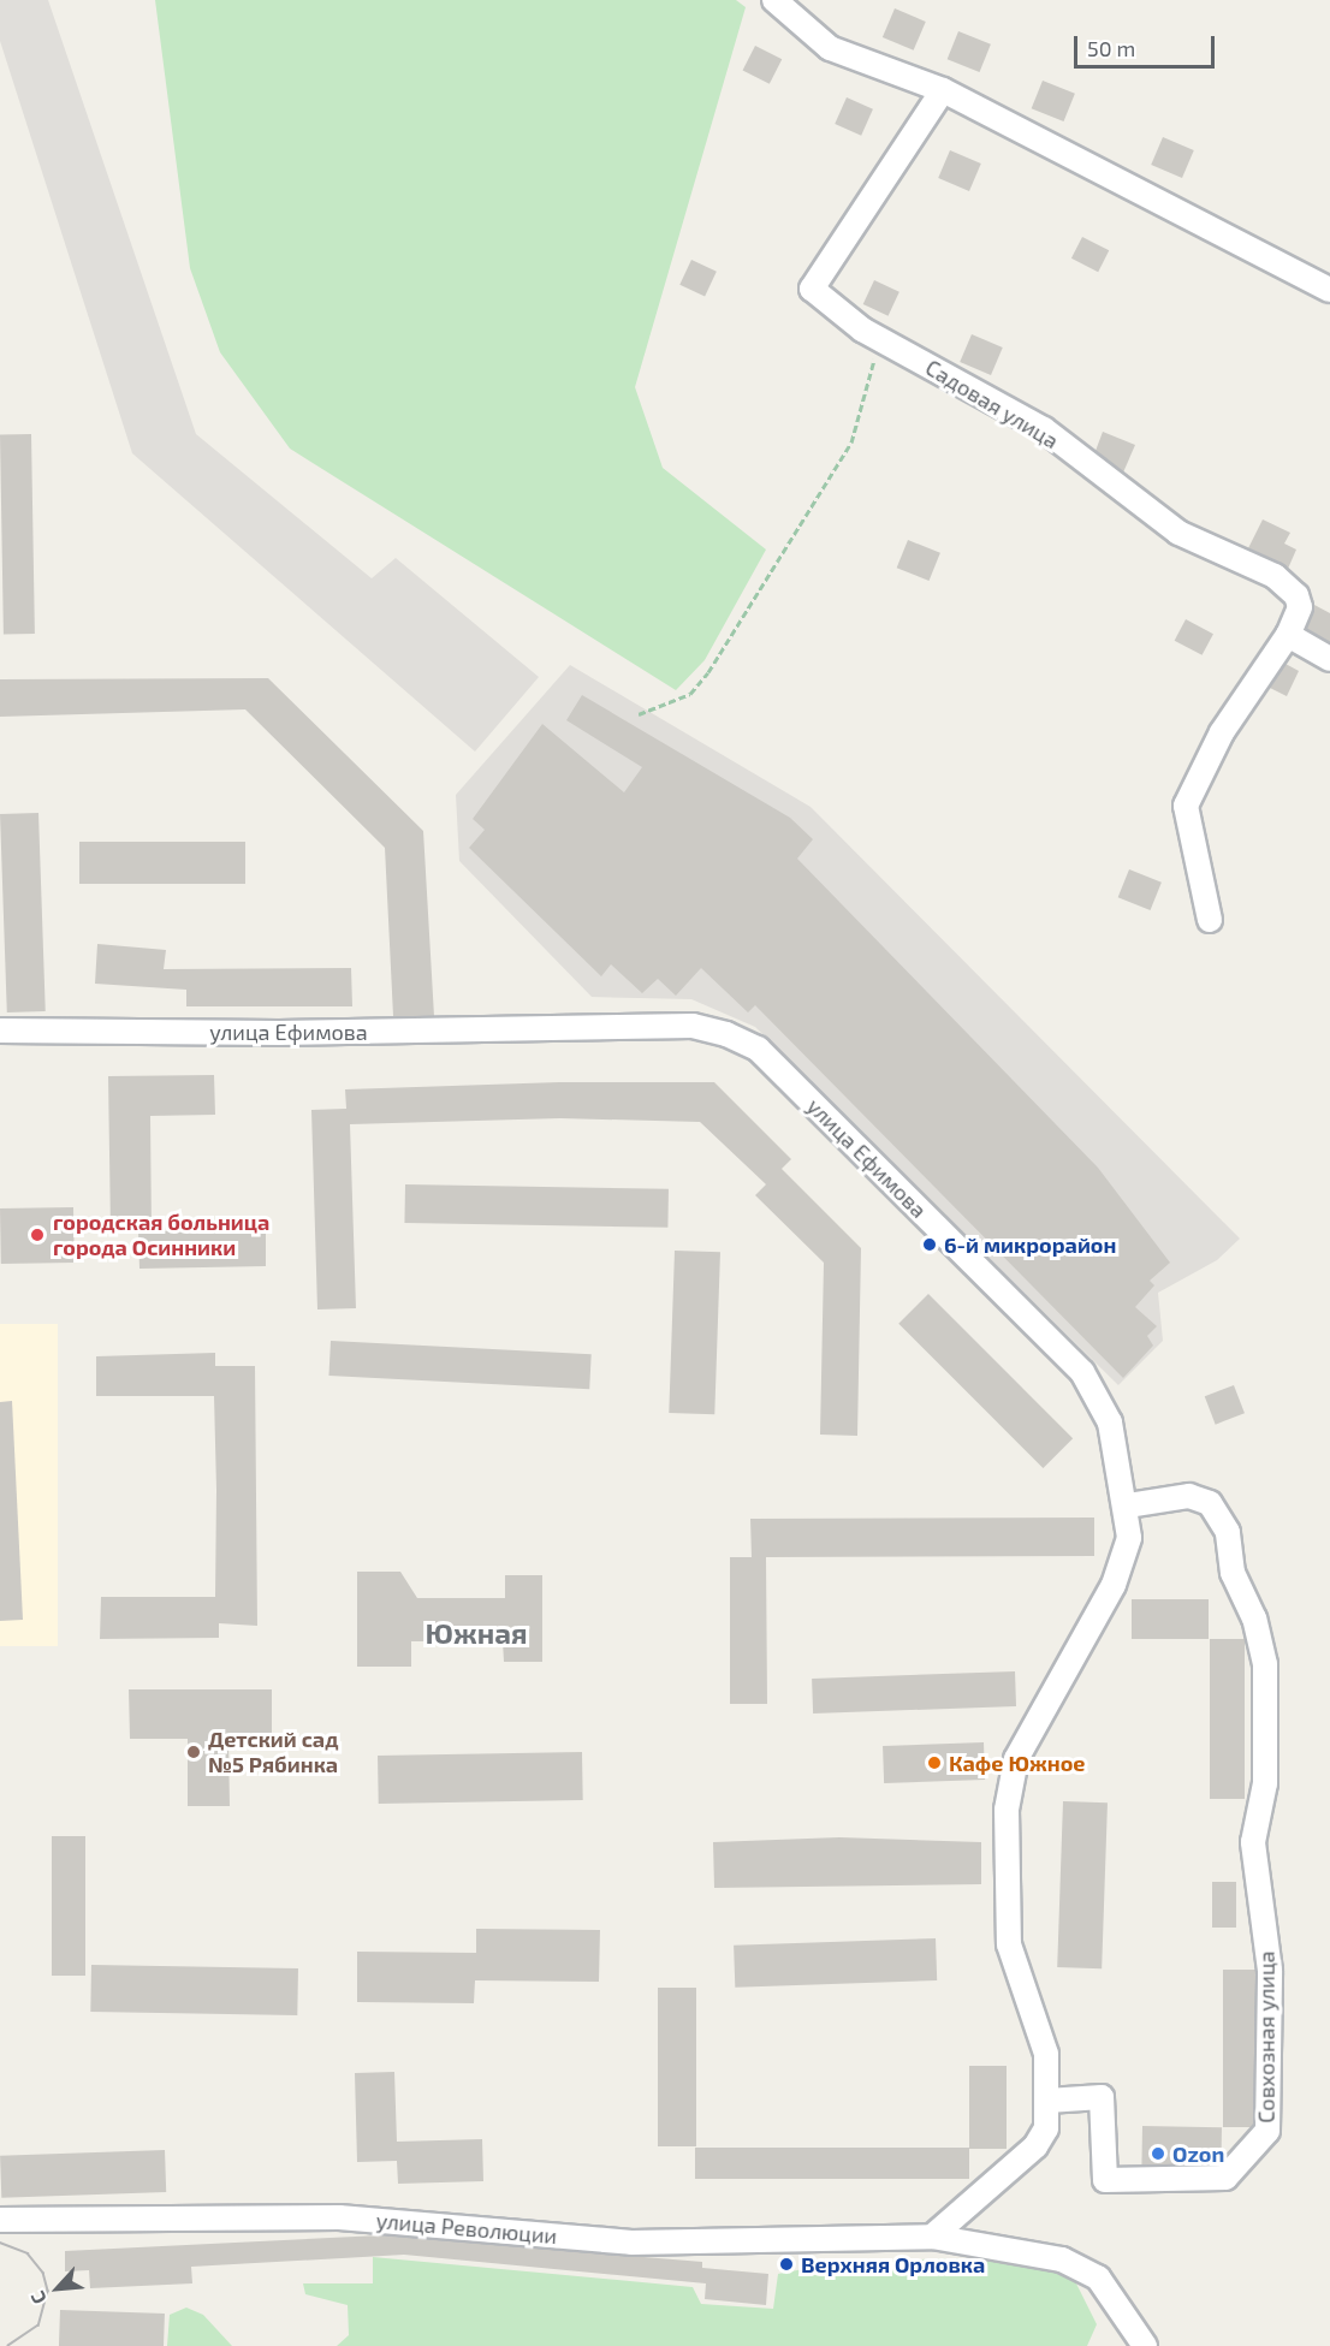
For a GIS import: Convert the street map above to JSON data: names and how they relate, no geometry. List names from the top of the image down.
{
  "streets": {
    "street": [
      "Садовая улица",
      "улица Ефимова",
      "Совхозная улица",
      "улица Революции"
    ]
  },
  "crossings": [
    ["улица Ефимова", "Совхозная улица"],
    ["улица Ефимова", "улица Революции"]
  ],
  "districts": ["Южная"],
  "places": [
    "городская больница города Осинники",
    "6-й микрорайон",
    "Детский сад №5 Рябинка",
    "Кафе Южное",
    "Ozon",
    "Верхняя Орловка"
  ],
  "scale_bar": "50 m",
  "north": "bottom left"
}
